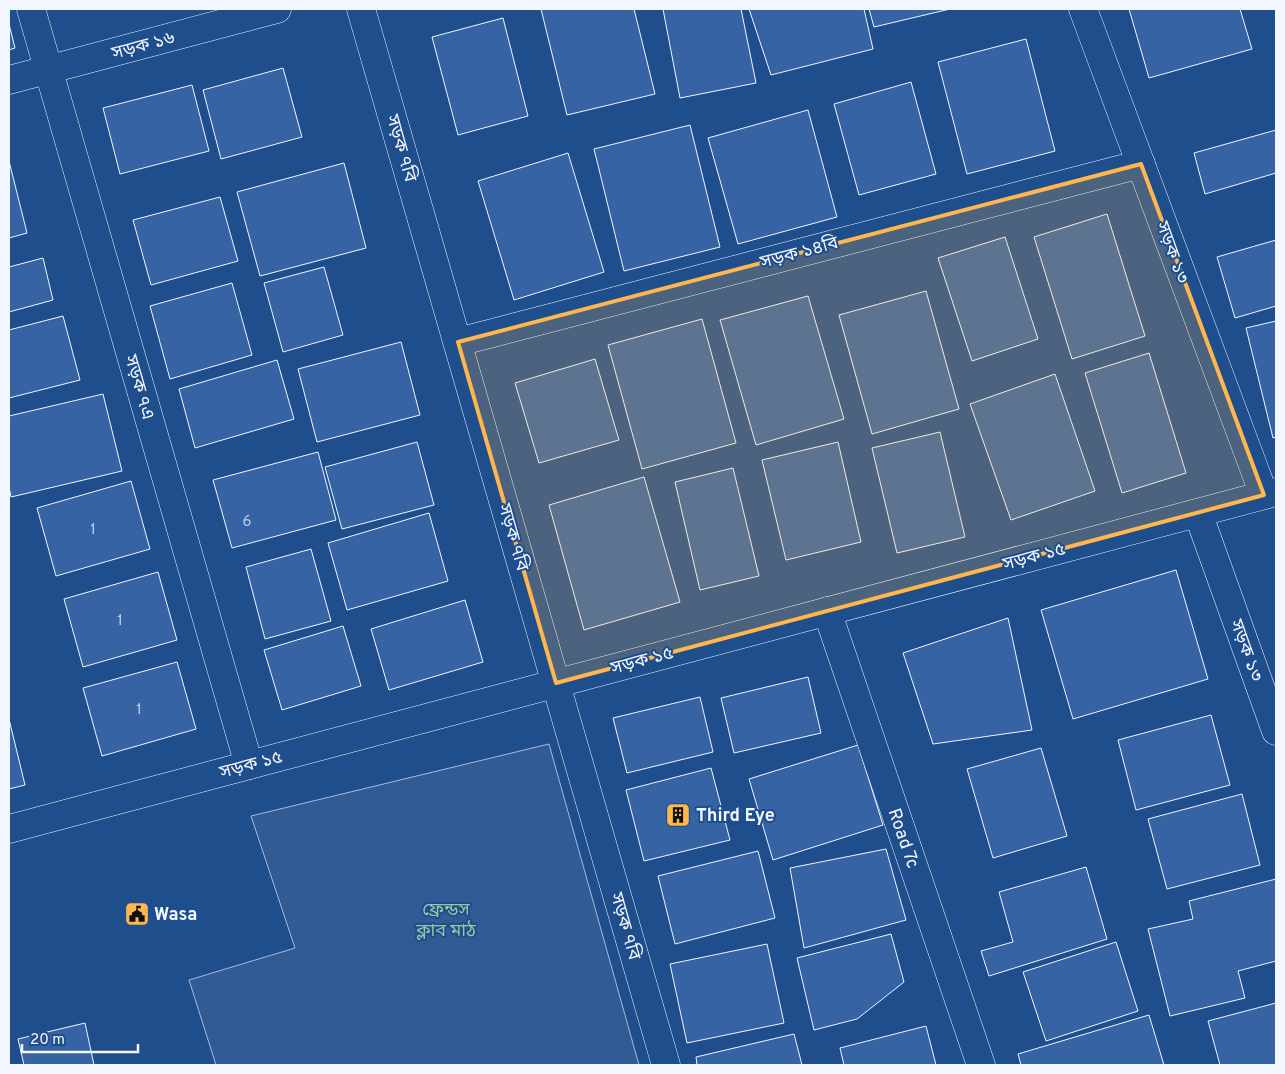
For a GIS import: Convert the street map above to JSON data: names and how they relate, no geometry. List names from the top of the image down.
{
  "streets": {
    "street": [
      "সড়ক ১৬",
      "সড়ক ৭বি",
      "সড়ক ১৪বি",
      "সড়ক ১৩",
      "সড়ক ৭এ",
      "সড়ক ১৫",
      "Road 7c"
    ]
  },
  "crossings": [
    ["সড়ক ১৬", "সড়ক ৭এ"],
    ["সড়ক ৭বি", "সড়ক ১৪বি"],
    ["সড়ক ৭বি", "সড়ক ১৫"],
    ["সড়ক ১৪বি", "সড়ক ১৩"],
    ["সড়ক ১৩", "সড়ক ১৫"],
    ["সড়ক ৭এ", "সড়ক ১৫"],
    ["সড়ক ১৫", "Road 7c"]
  ],
  "parks": ["ফ্রেন্ডস ক্লাব মাঠ"],
  "places": {
    "building": ["Third Eye"],
    "public building": ["Wasa"]
  },
  "house_numbers": [
    "6",
    "1",
    "1",
    "1"
  ],
  "scale_bar": "20 m"
}
